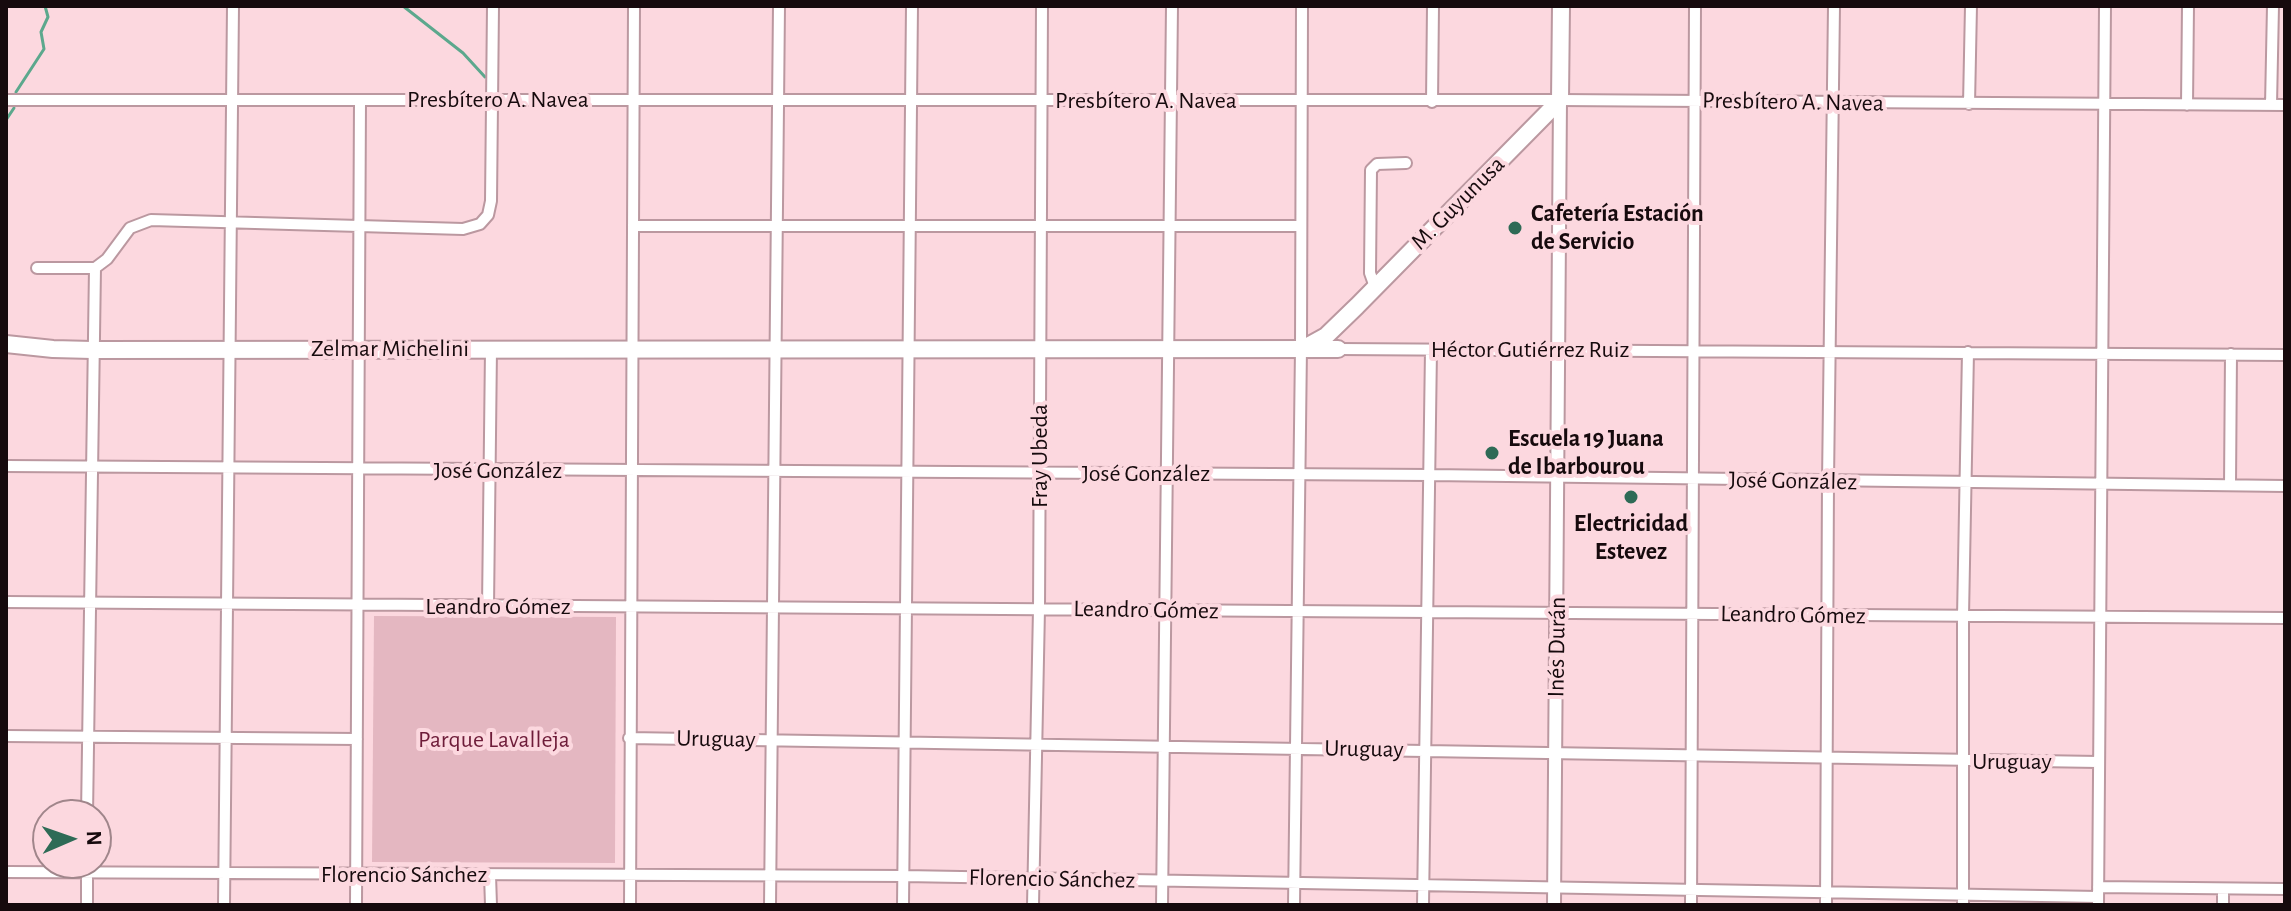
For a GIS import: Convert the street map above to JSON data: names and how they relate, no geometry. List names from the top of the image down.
{
  "streets": {
    "highway": [
      "M. Guyunusa",
      "Zelmar Michelini",
      "Héctor Gutiérrez Ruiz",
      "Inés Durán"
    ],
    "street": [
      "Presbítero A. Navea",
      "Fray Ubeda",
      "José González",
      "Leandro Gómez",
      "Uruguay",
      "Florencio Sánchez"
    ]
  },
  "crossings": [
    ["Presbítero A. Navea", "M. Guyunusa"],
    ["Presbítero A. Navea", "Fray Ubeda"],
    ["Presbítero A. Navea", "Inés Durán"],
    ["M. Guyunusa", "Héctor Gutiérrez Ruiz"],
    ["M. Guyunusa", "Inés Durán"],
    ["Zelmar Michelini", "Héctor Gutiérrez Ruiz"],
    ["Héctor Gutiérrez Ruiz", "Fray Ubeda"],
    ["Héctor Gutiérrez Ruiz", "Inés Durán"],
    ["Fray Ubeda", "José González"],
    ["Fray Ubeda", "Leandro Gómez"],
    ["Fray Ubeda", "Uruguay"],
    ["Fray Ubeda", "Florencio Sánchez"],
    ["José González", "Inés Durán"],
    ["Leandro Gómez", "Inés Durán"],
    ["Inés Durán", "Uruguay"],
    ["Inés Durán", "Florencio Sánchez"]
  ],
  "parks": ["Parque Lavalleja"],
  "places": ["Cafetería Estación de Servicio", "Escuela 19 Juana de Ibarbourou", "Electricidad Estevez"],
  "north": "right"
}
